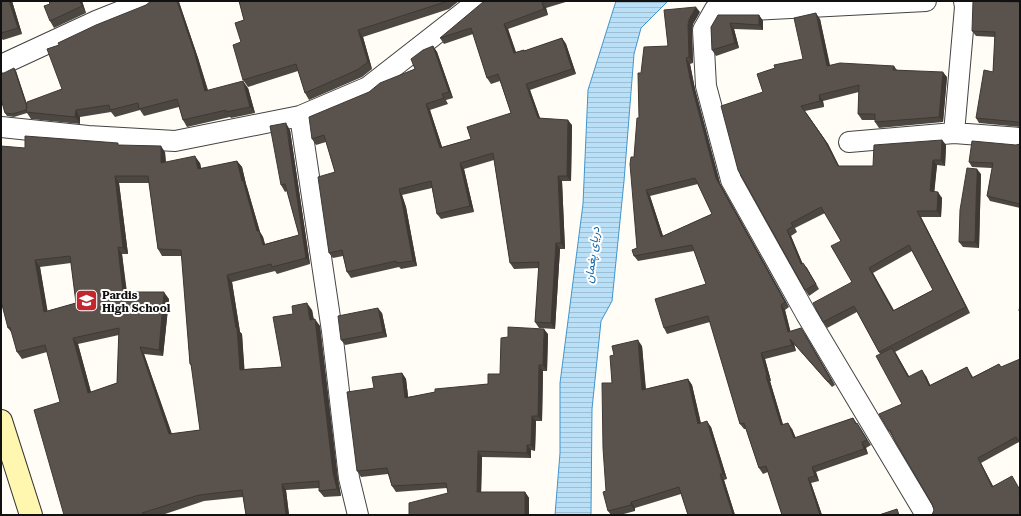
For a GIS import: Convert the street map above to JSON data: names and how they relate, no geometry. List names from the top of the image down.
{
  "water": ["دریای پغمان"],
  "places": {
    "school or university": ["Pardis High School"]
  }
}
